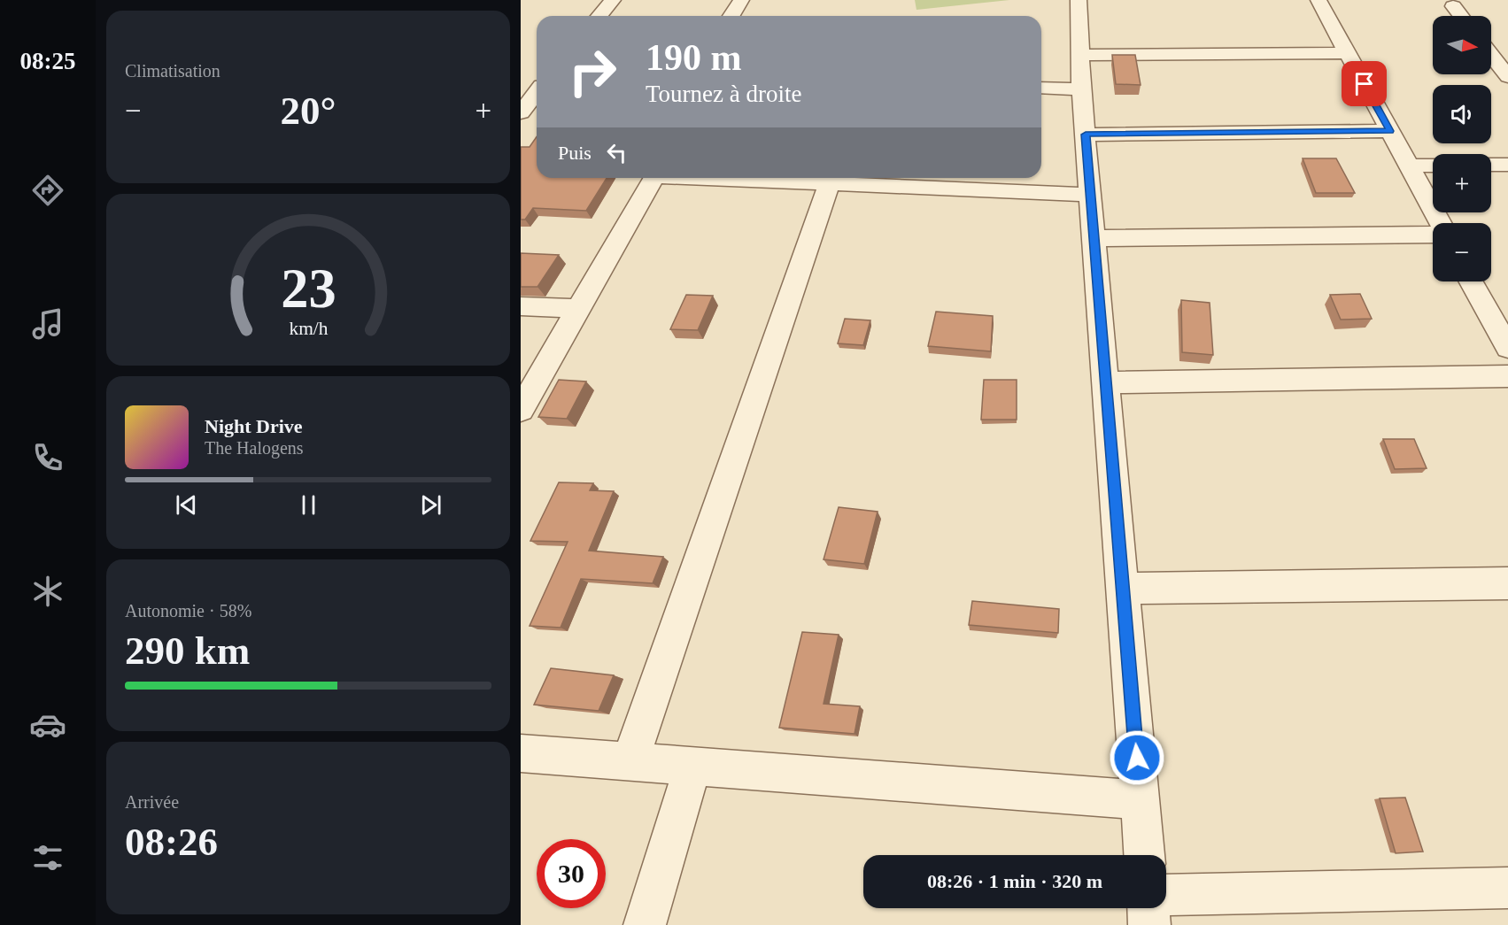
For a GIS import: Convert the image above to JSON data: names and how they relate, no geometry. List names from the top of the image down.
{
  "north": "right",
  "page": {
    "tabs": "08:25",
    "tile": [
      "Climatisation",
      ["Autonomie · 58%", "290 km"],
      ["Arrivée", "08:26"]
    ],
    "map_buttons": ["+", "−"],
    "turn": ["190 m", "Tournez à droite"],
    "heat": ["−", "20°", "+"],
    "then": "Puis",
    "song": ["Night Drive", "The Halogens"],
    "limit": "30",
    "trip": "08:26 · 1 min · 320 m",
    "gauge": ["23", "km/h"]
  }
}
